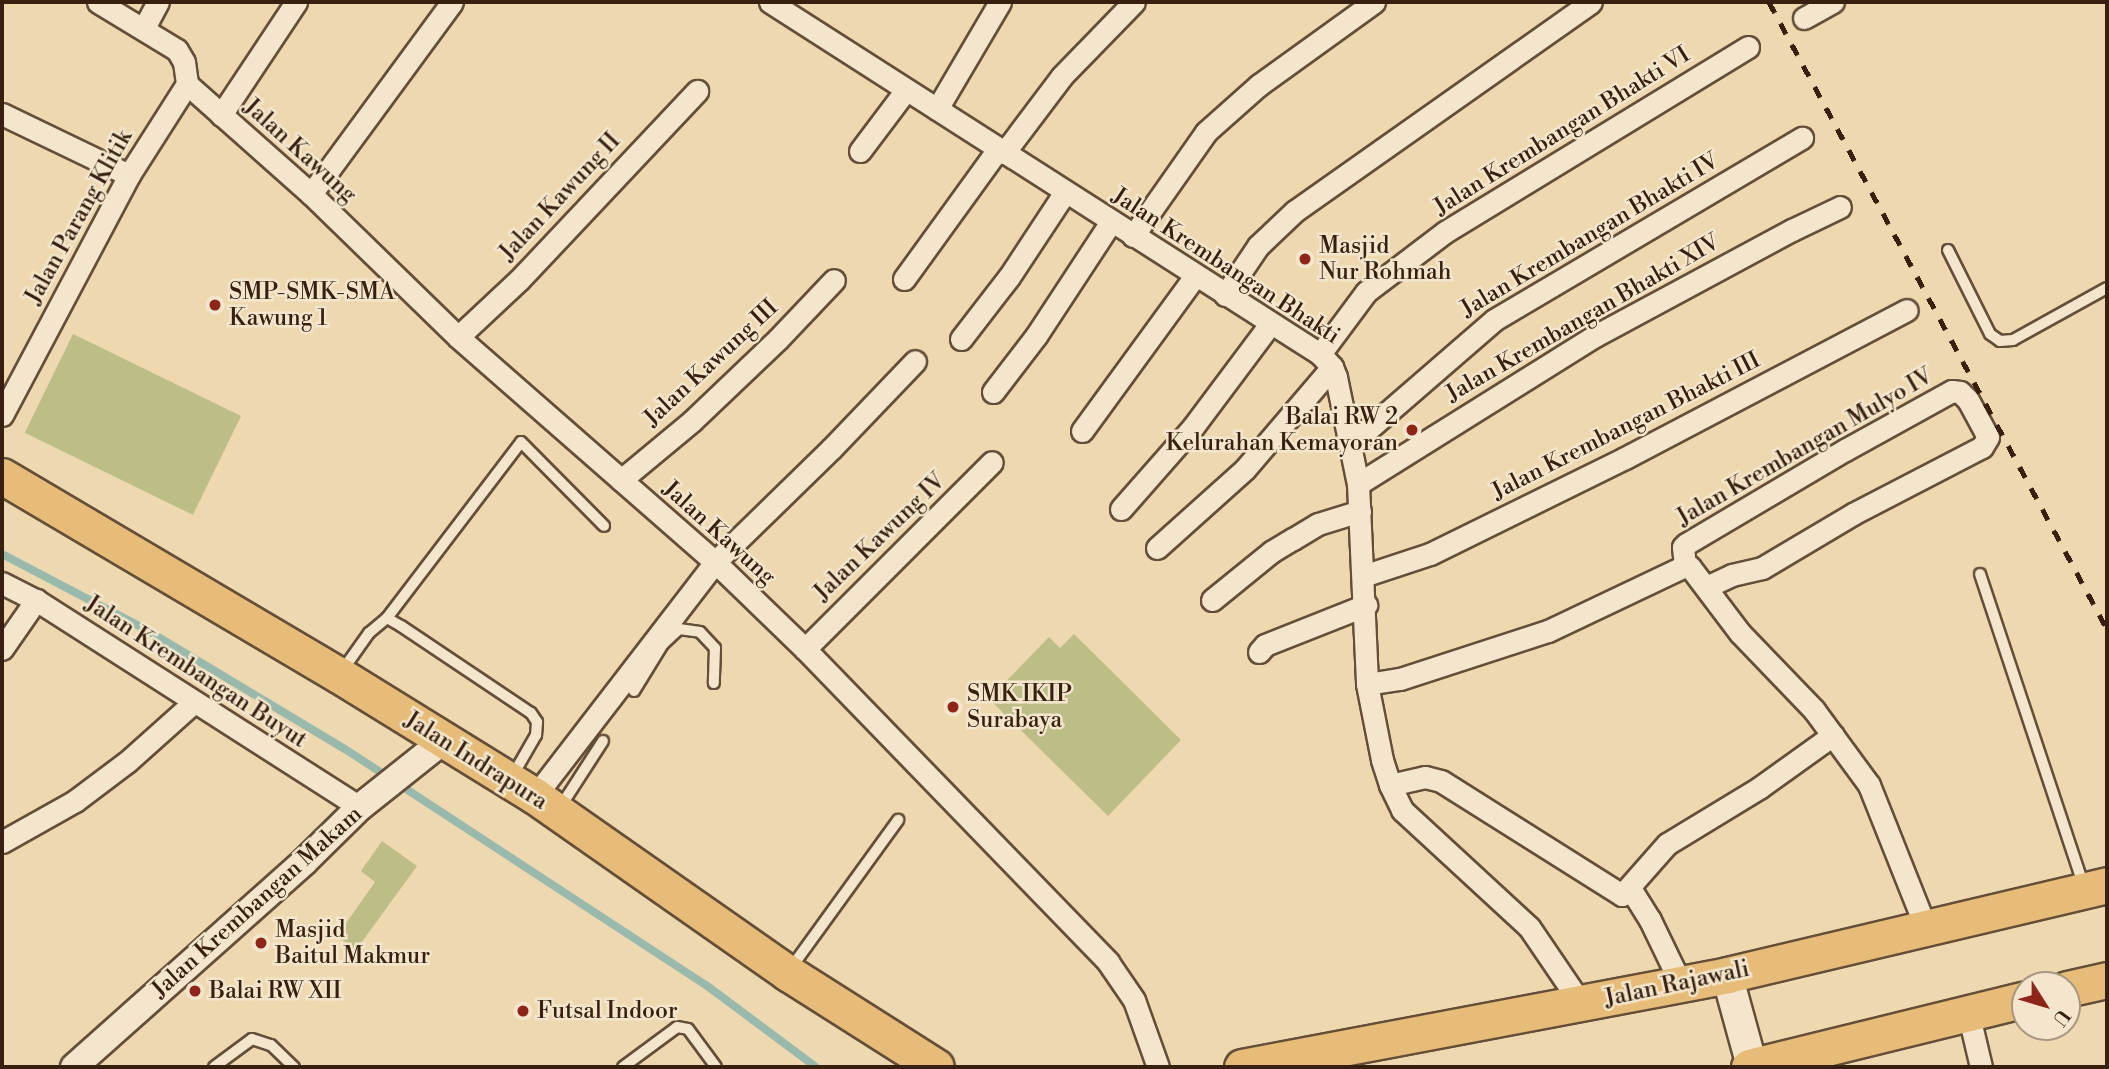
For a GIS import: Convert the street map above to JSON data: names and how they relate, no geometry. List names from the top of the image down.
{
  "streets": {
    "main road": ["Jalan Indrapura", "Jalan Rajawali"],
    "street": [
      "Jalan Krembangan Bhakti VI",
      "Jalan Kawung",
      "Jalan Kawung II",
      "Jalan Parang Klitik",
      "Jalan Krembangan Bhakti IV",
      "Jalan Krembangan Bhakti",
      "Jalan Krembangan Bhakti XIV",
      "Jalan Kawung III",
      "Jalan Krembangan Bhakti III",
      "Jalan Krembangan Mulyo IV",
      "Jalan Kawung IV",
      "Jalan Krembangan Buyut",
      "Jalan Krembangan Makam"
    ]
  },
  "crossings": [
    ["Jalan Krembangan Bhakti VI", "Jalan Krembangan Bhakti"],
    ["Jalan Kawung", "Jalan Kawung II"],
    ["Jalan Kawung", "Jalan Parang Klitik"],
    ["Jalan Kawung", "Jalan Kawung III"],
    ["Jalan Kawung", "Jalan Kawung IV"],
    ["Jalan Krembangan Bhakti IV", "Jalan Krembangan Bhakti"],
    ["Jalan Krembangan Bhakti", "Jalan Krembangan Bhakti XIV"],
    ["Jalan Krembangan Bhakti", "Jalan Krembangan Bhakti III"],
    ["Jalan Krembangan Bhakti", "Jalan Rajawali"],
    ["Jalan Krembangan Buyut", "Jalan Krembangan Makam"],
    ["Jalan Indrapura", "Jalan Krembangan Makam"]
  ],
  "places": [
    "Masjid Nur Rohmah",
    "SMP-SMK-SMA Kawung 1",
    "Balai RW 2 Kelurahan Kemayoran",
    "SMK IKIP Surabaya",
    "Masjid Baitul Makmur",
    "Balai RW XII",
    "Futsal Indoor"
  ],
  "north": "bottom right"
}
